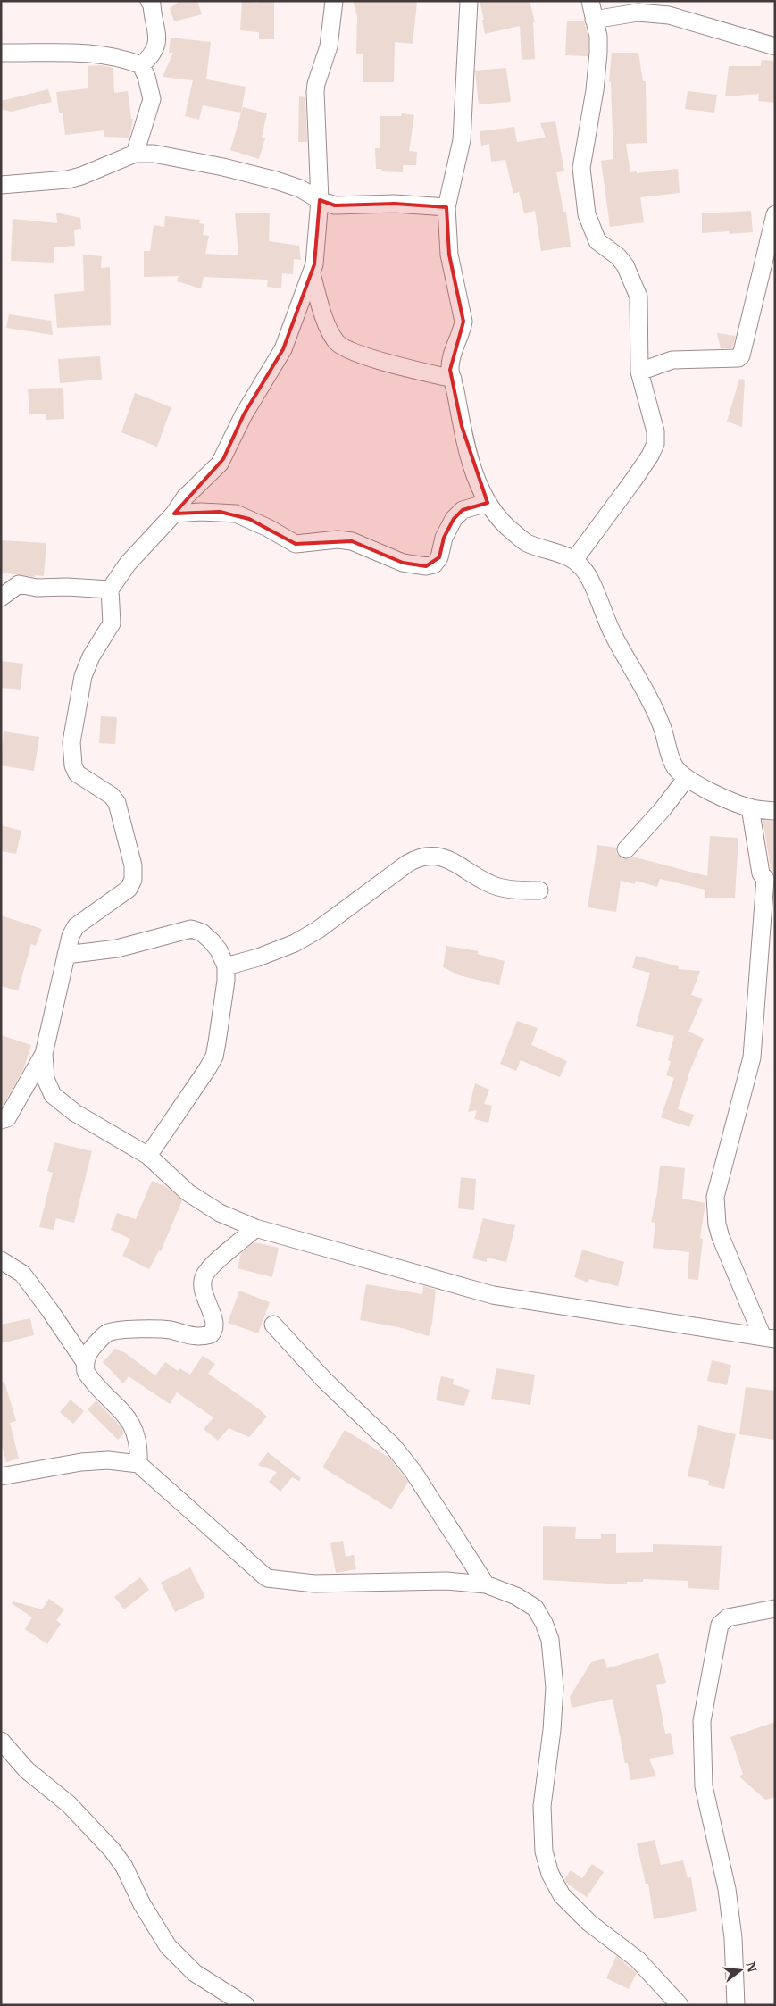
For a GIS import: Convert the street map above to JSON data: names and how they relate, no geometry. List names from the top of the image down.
{
  "north": "right"
}
